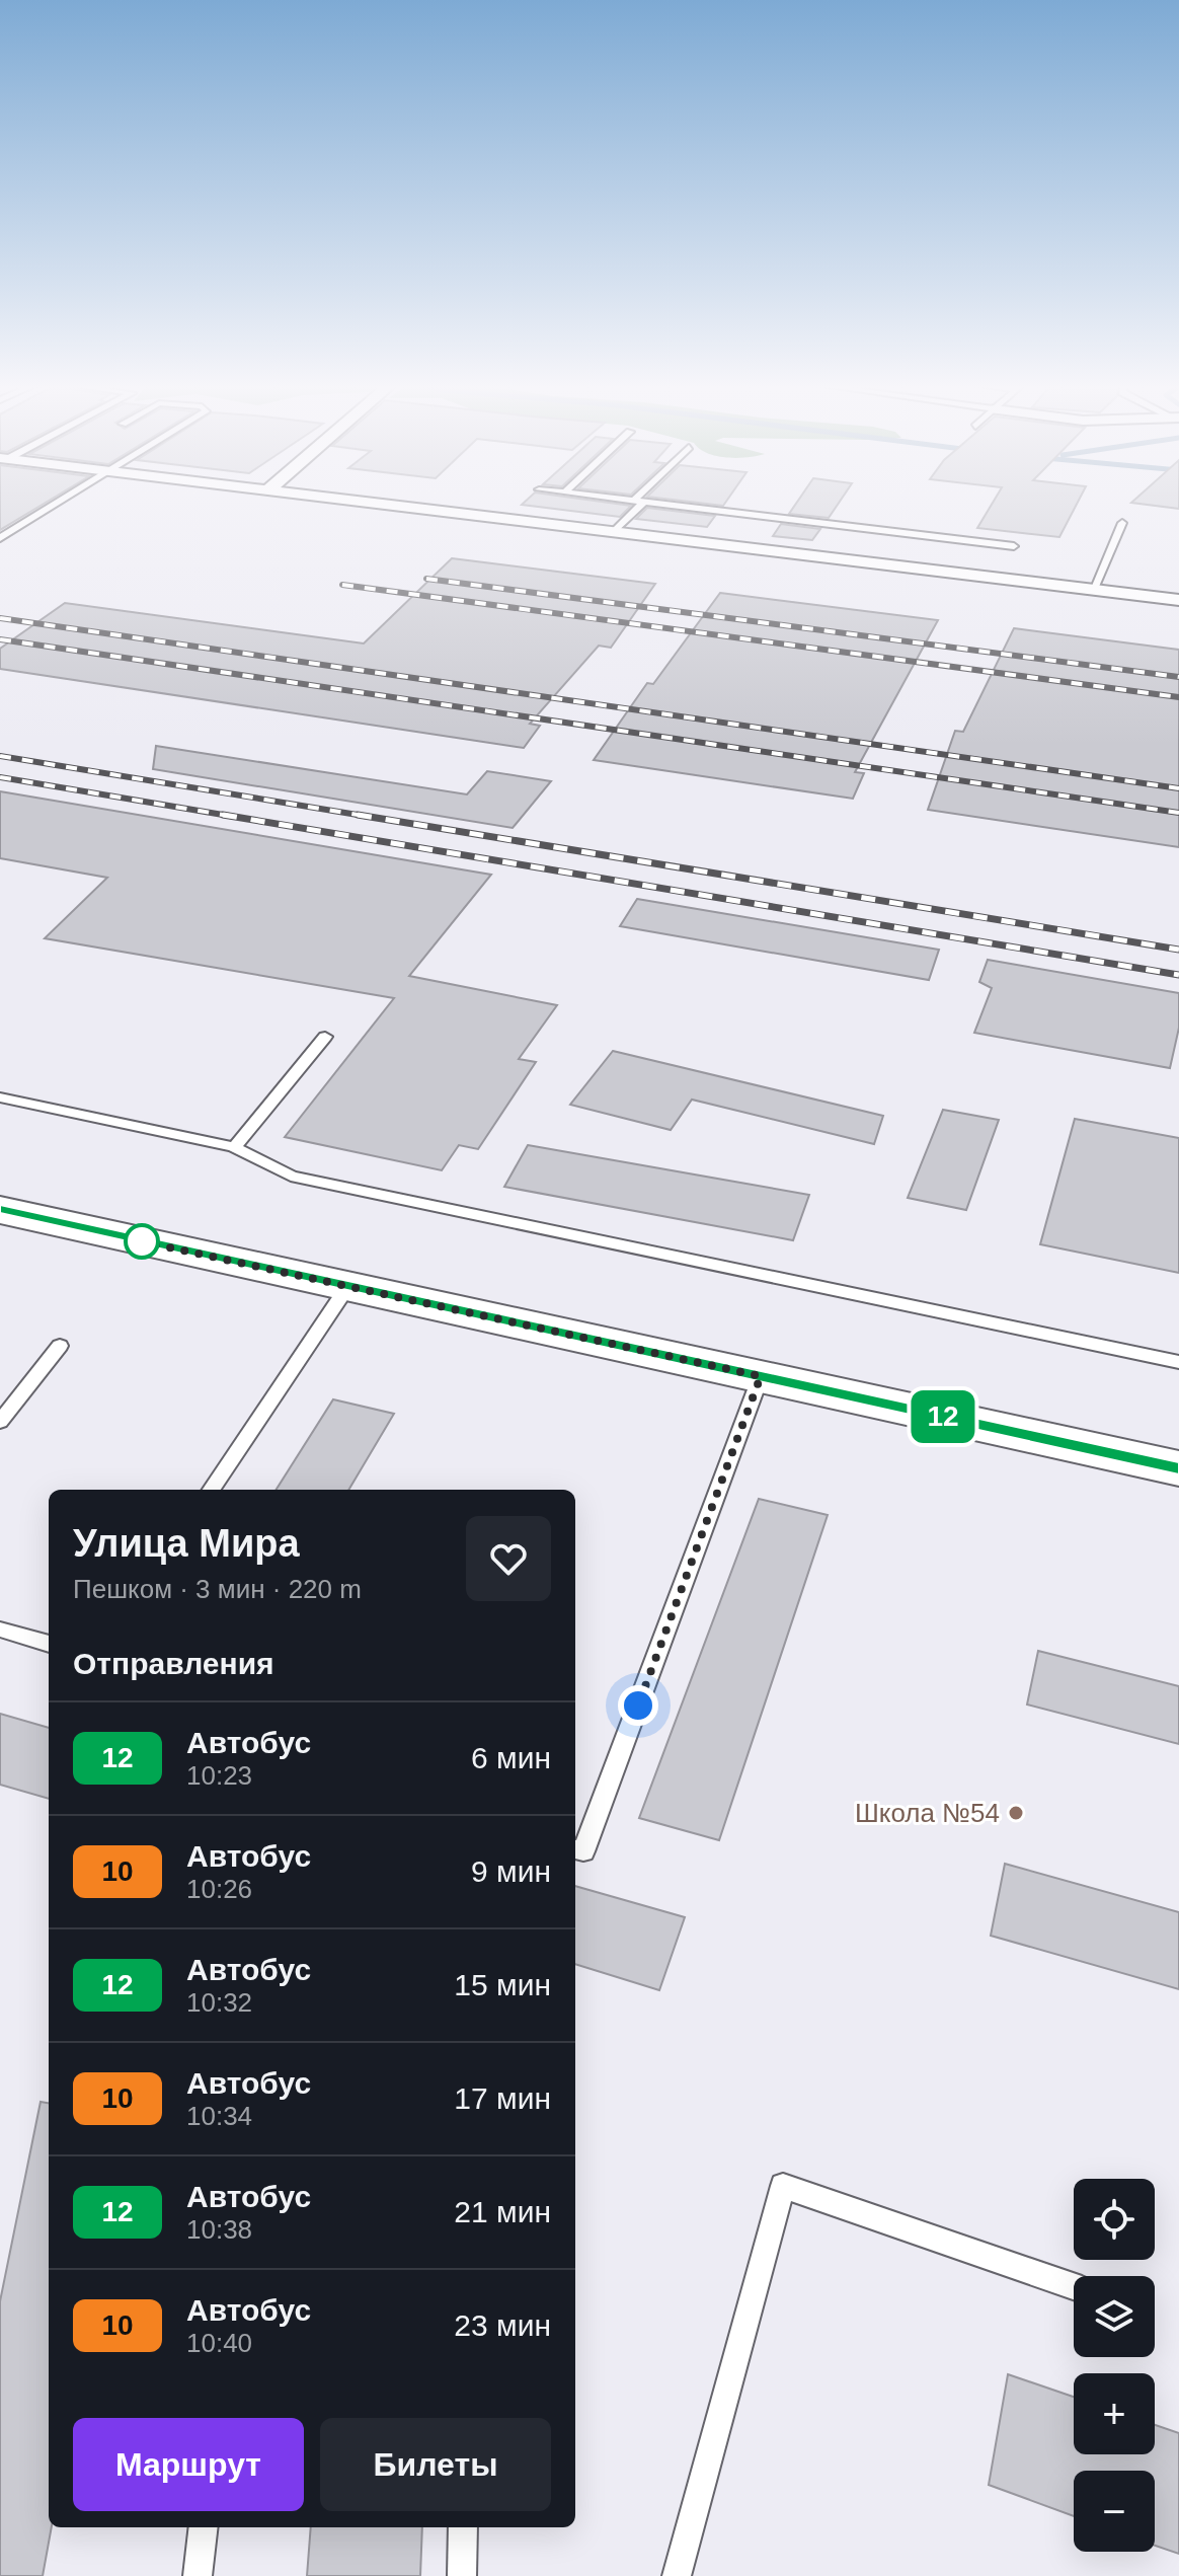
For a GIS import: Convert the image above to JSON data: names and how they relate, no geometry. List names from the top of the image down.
{
  "places": ["Школа №54"],
  "lines": ["bus line 12"],
  "page": {
    "on_map": "12",
    "heading": [
      ["Улица Мира", "Пешком · 3 мин · 220 m"],
      "Отправления"
    ],
    "list": [
      {
        "mark": "12",
        "name": "Автобус",
        "note": "10:23",
        "value": "6 мин"
      },
      {
        "mark": "10",
        "name": "Автобус",
        "note": "10:26",
        "value": "9 мин"
      },
      {
        "mark": "12",
        "name": "Автобус",
        "note": "10:32",
        "value": "15 мин"
      },
      {
        "mark": "10",
        "name": "Автобус",
        "note": "10:34",
        "value": "17 мин"
      },
      {
        "mark": "12",
        "name": "Автобус",
        "note": "10:38",
        "value": "21 мин"
      },
      {
        "mark": "10",
        "name": "Автобус",
        "note": "10:40",
        "value": "23 мин"
      }
    ],
    "map_buttons": ["+", "−"],
    "buttons": ["Маршрут", "Билеты"]
  }
}
